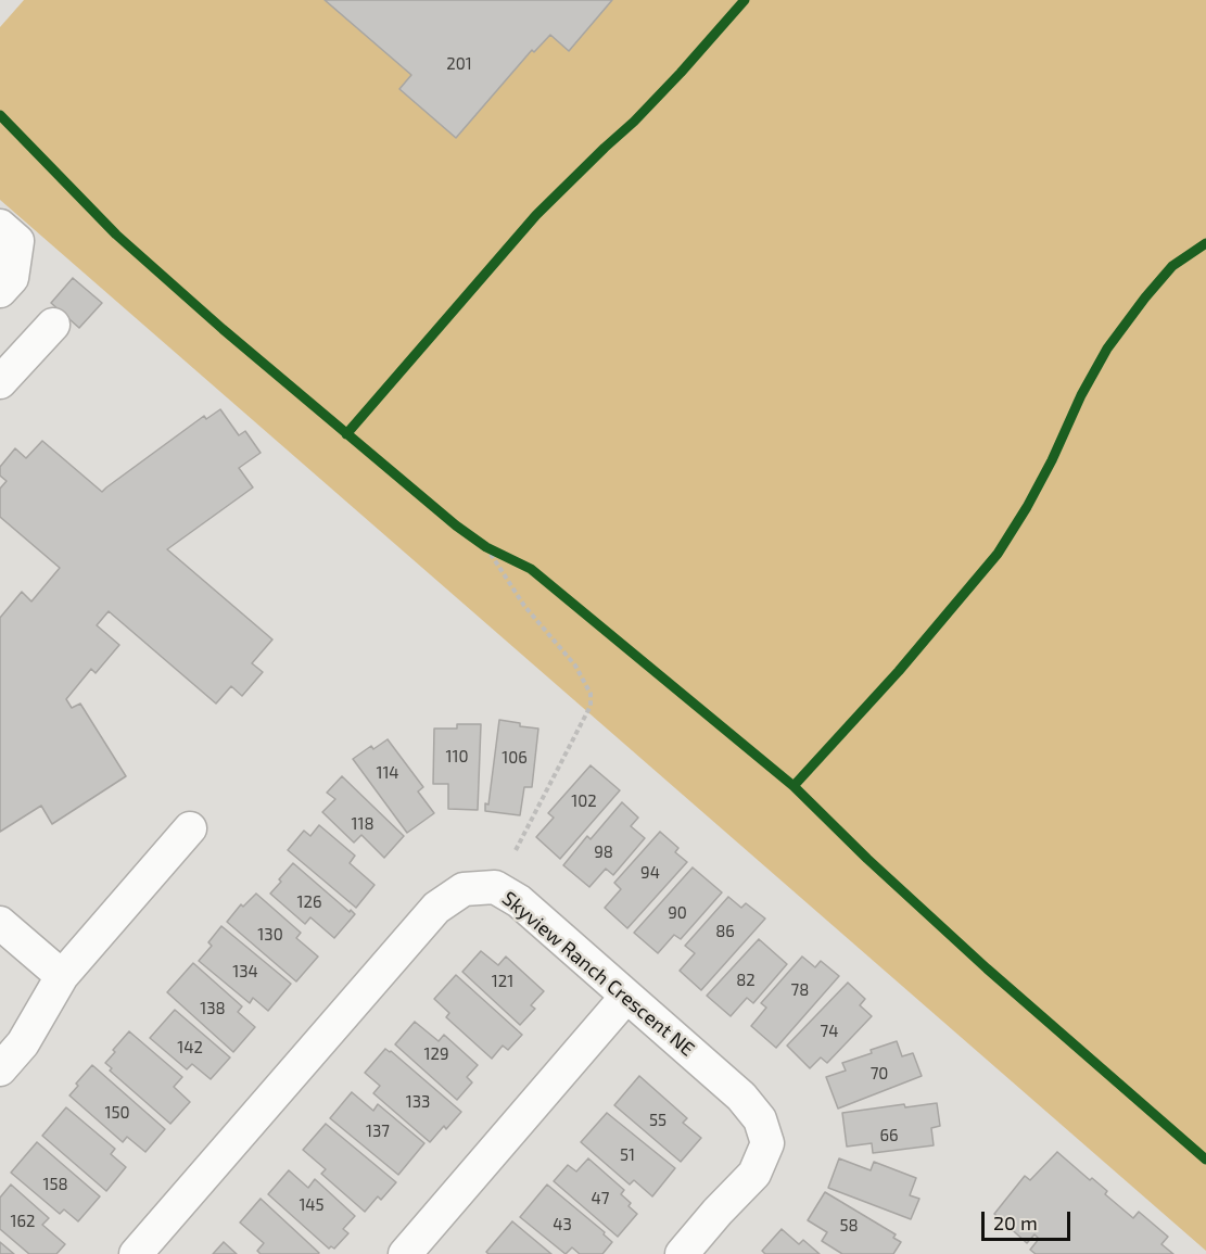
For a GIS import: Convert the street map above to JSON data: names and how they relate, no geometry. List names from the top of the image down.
{
  "streets": {
    "street": ["Skyview Ranch Crescent NE"]
  },
  "house_numbers": [
    "201",
    "110",
    "106",
    "114",
    "102",
    "118",
    "98",
    "94",
    "126",
    "90",
    "86",
    "130",
    "134",
    "82",
    "121",
    "78",
    "138",
    "74",
    "142",
    "129",
    "70",
    "133",
    "150",
    "55",
    "137",
    "66",
    "51",
    "158",
    "47",
    "145",
    "162",
    "43",
    "58"
  ],
  "scale_bar": "20 m"
}
